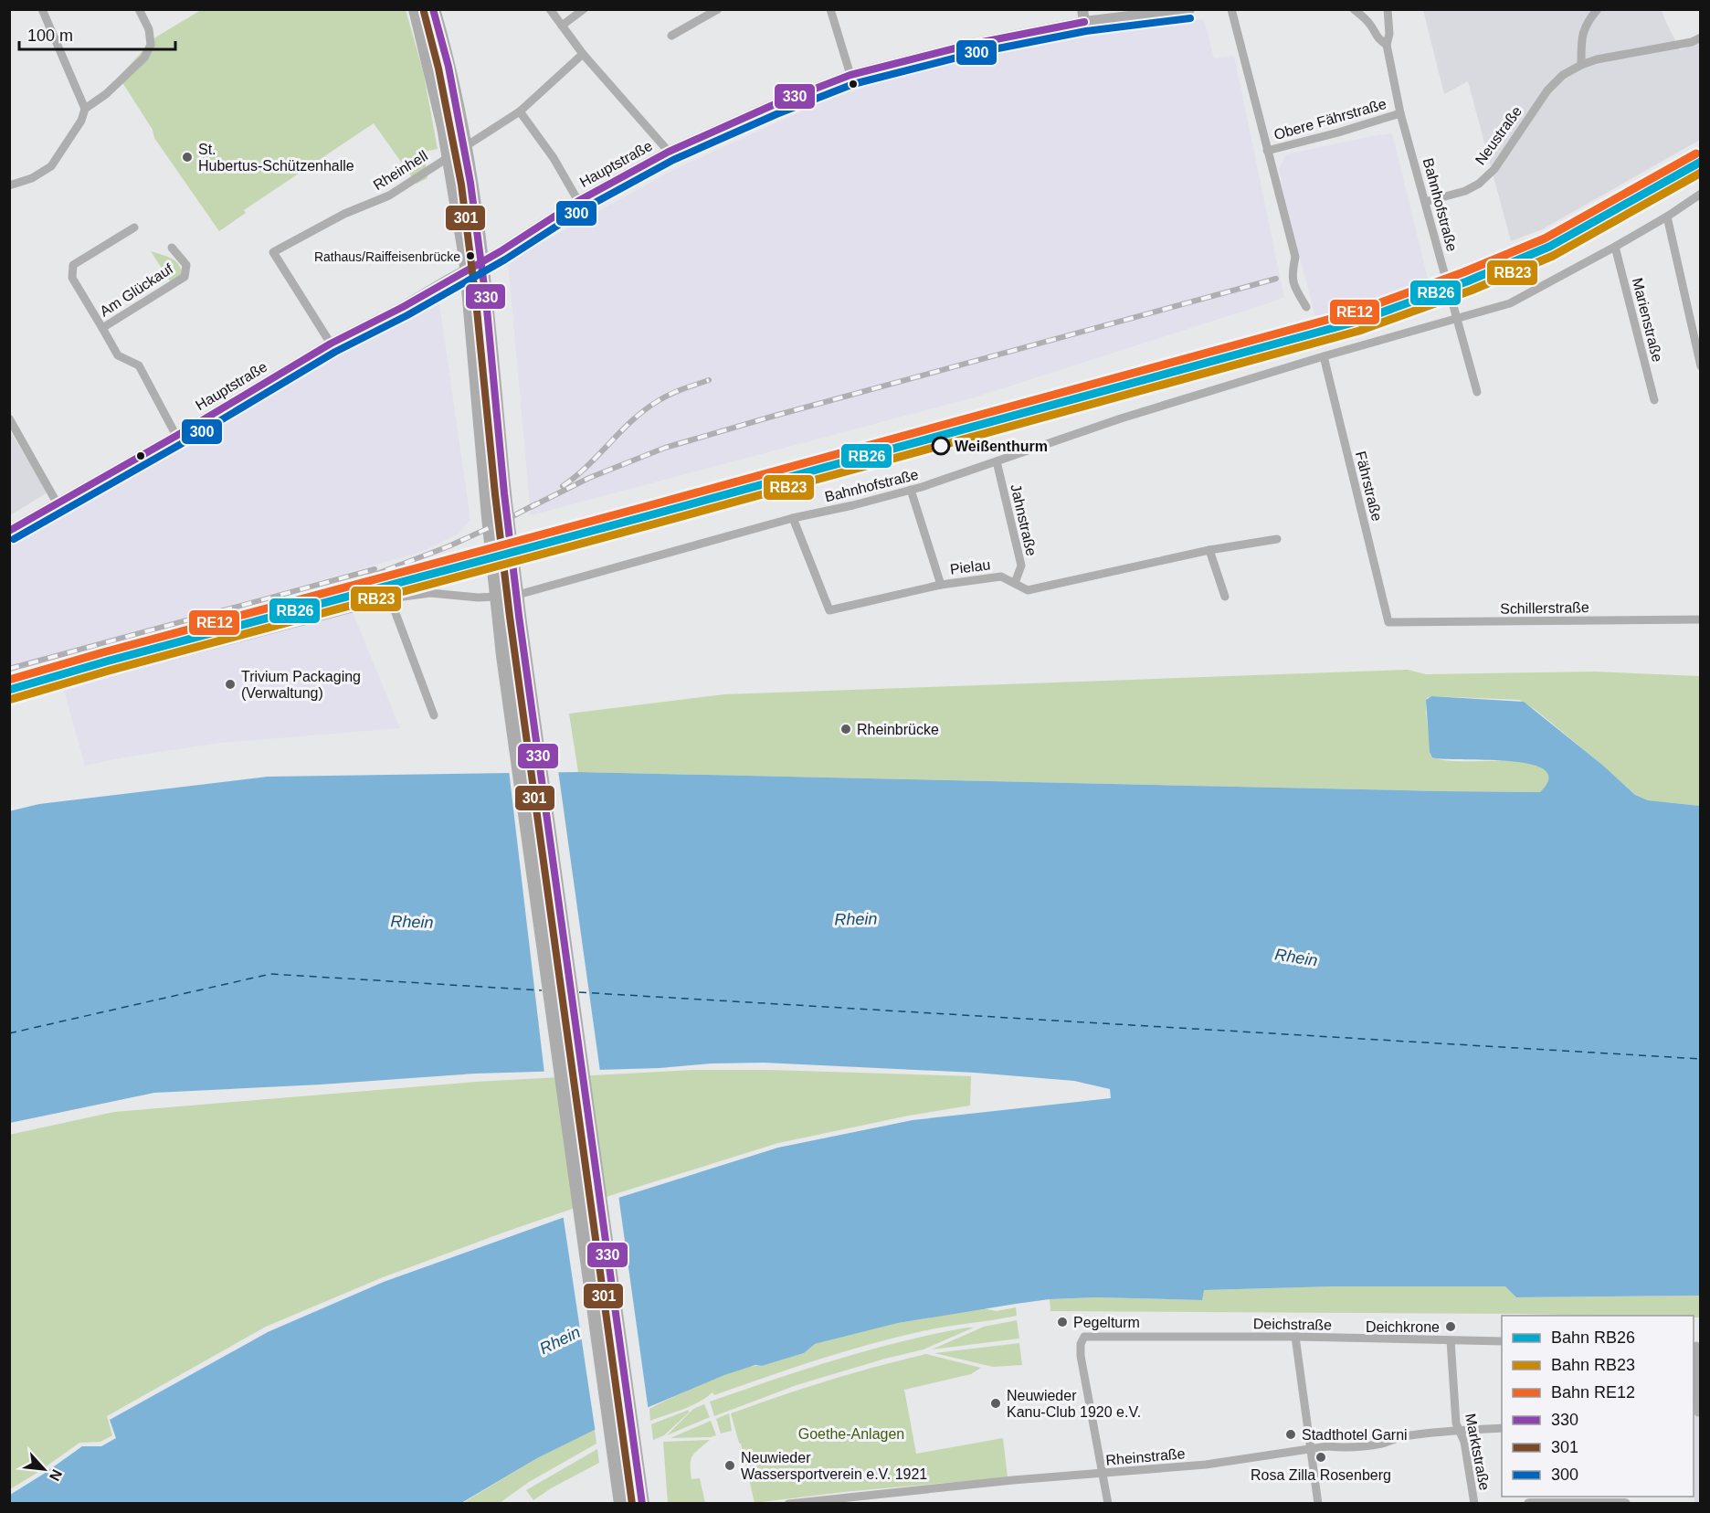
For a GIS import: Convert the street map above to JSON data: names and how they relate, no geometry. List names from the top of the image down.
{
  "streets": {
    "main road": ["Hauptstraße"],
    "street": [
      "Obere Fährstraße",
      "Neustraße",
      "Rheinhell",
      "Bahnhofstraße",
      "Am Glückauf",
      "Marienstraße",
      "Fährstraße",
      "Jahnstraße",
      "Pielau",
      "Schillerstraße",
      "Deichstraße",
      "Marktstraße",
      "Rheinstraße"
    ]
  },
  "crossings": [
    ["Obere Fährstraße", "Bahnhofstraße"],
    ["Neustraße", "Bahnhofstraße"],
    ["Hauptstraße", "Rheinhell"],
    ["Hauptstraße", "Am Glückauf"],
    ["Bahnhofstraße", "Fährstraße"],
    ["Bahnhofstraße", "Jahnstraße"],
    ["Bahnhofstraße", "Pielau"],
    ["Fährstraße", "Schillerstraße"],
    ["Jahnstraße", "Pielau"],
    ["Deichstraße", "Marktstraße"],
    ["Deichstraße", "Rheinstraße"],
    ["Marktstraße", "Rheinstraße"]
  ],
  "water": ["Rhein"],
  "parks": ["Goethe-Anlagen"],
  "places": [
    "St. Hubertus-Schützenhalle",
    "Rathaus/Raiffeisenbrücke",
    "Weißenthurm",
    "Trivium Packaging (Verwaltung)",
    "Rheinbrücke",
    "Pegelturm",
    "Deichkrone",
    "Neuwieder Kanu-Club 1920 e.V.",
    "Stadthotel Garni",
    "Rosa Zilla Rosenberg",
    "Neuwieder Wassersportverein e.V. 1921"
  ],
  "lines": [
    "transit line 330",
    "transit line 301",
    "transit line 300",
    "rail line RE12",
    "rail line RB26",
    "rail line RB23"
  ],
  "legend": [
    "Bahn RB26",
    "Bahn RB23",
    "Bahn RE12",
    "330",
    "301",
    "300"
  ],
  "scale_bar": "100 m",
  "north": "bottom right"
}
